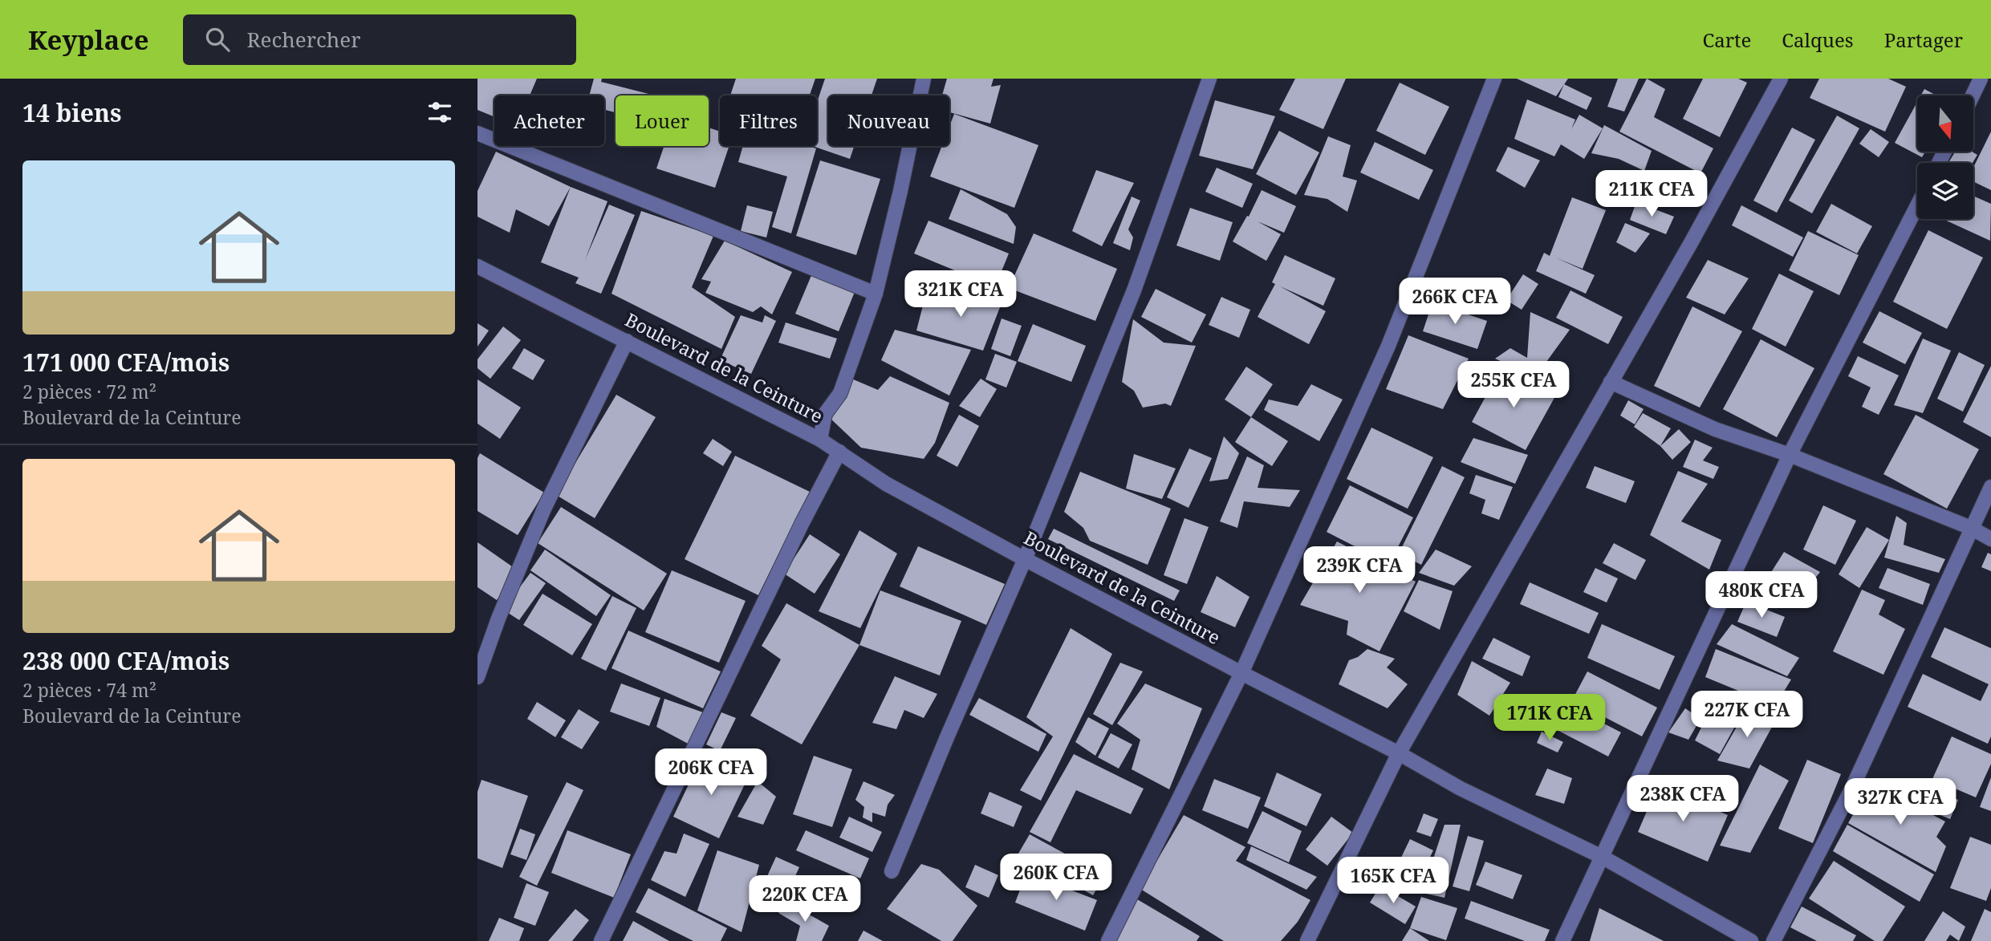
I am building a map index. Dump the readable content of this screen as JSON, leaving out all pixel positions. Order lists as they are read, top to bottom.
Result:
{
  "streets": {
    "street": ["Boulevard de la Ceinture"]
  },
  "north": "bottom",
  "page": {
    "header": "Keyplace",
    "search": "Rechercher",
    "nav": ["Carte", "Calques", "Partager"],
    "heading": "14 biens",
    "chip": [
      "Acheter",
      "Louer",
      "Filtres",
      "Nouveau"
    ],
    "list": [
      {
        "name": "171 000 CFA/mois",
        "note": "2 pièces · 72 m² · Boulevard de la Ceinture"
      },
      {
        "name": "238 000 CFA/mois",
        "note": "2 pièces · 74 m² · Boulevard de la Ceinture"
      }
    ],
    "price": [
      "211K CFA",
      "321K CFA",
      "266K CFA",
      "255K CFA",
      "239K CFA",
      "480K CFA",
      "227K CFA",
      "171K CFA",
      "206K CFA",
      "238K CFA",
      "327K CFA",
      "260K CFA",
      "165K CFA",
      "220K CFA"
    ]
  }
}
